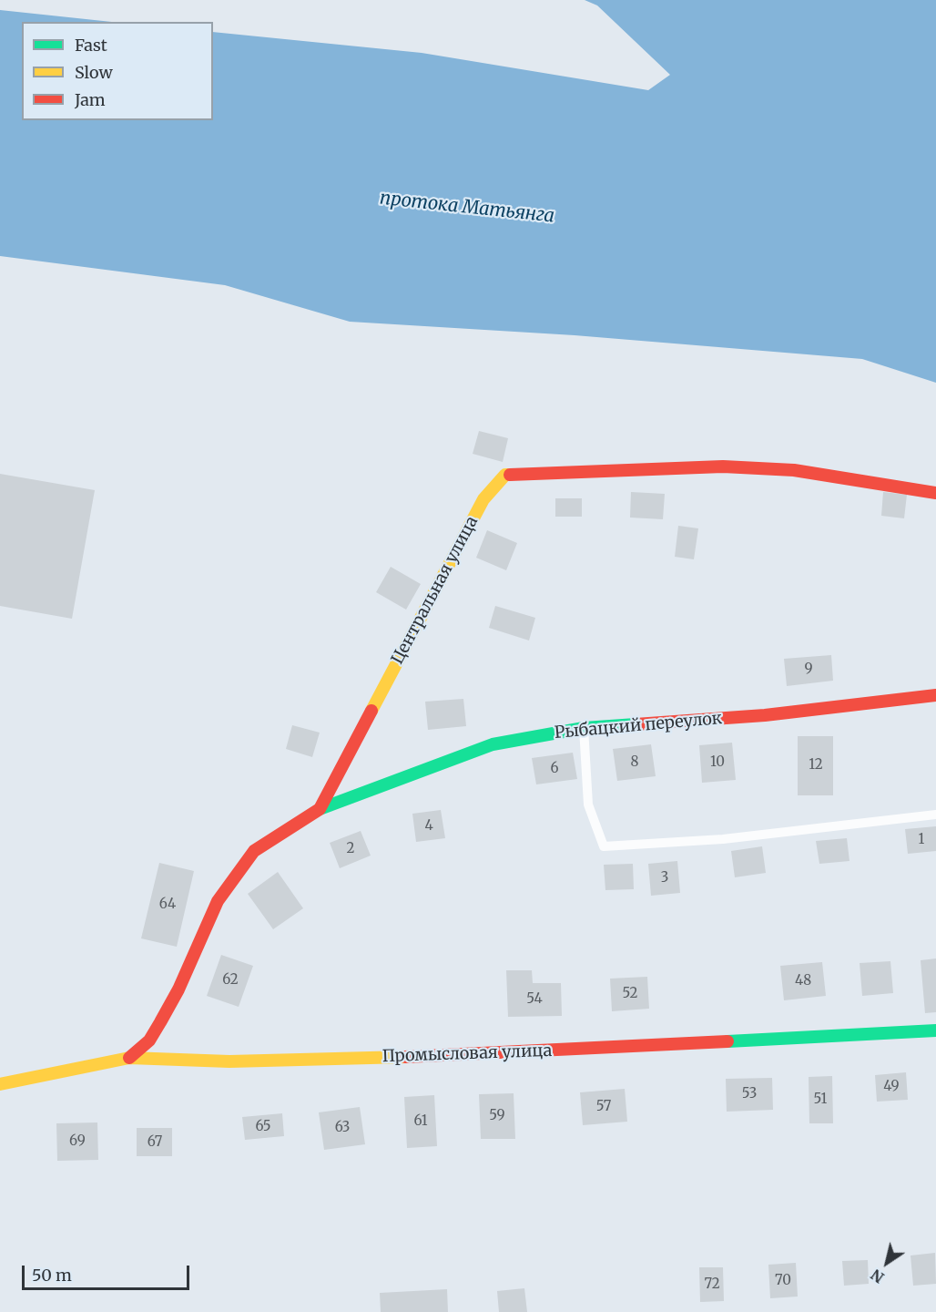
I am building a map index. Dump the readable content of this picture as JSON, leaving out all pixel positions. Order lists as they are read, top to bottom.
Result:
{
  "streets": {
    "street": ["Центральная улица", "Рыбацкий переулок", "Промысловая улица"]
  },
  "crossings": [
    ["Центральная улица", "Рыбацкий переулок"],
    ["Центральная улица", "Промысловая улица"]
  ],
  "water": ["протока Матьянга"],
  "house_numbers": [
    "9",
    "8",
    "10",
    "12",
    "6",
    "4",
    "1",
    "2",
    "3",
    "64",
    "62",
    "48",
    "52",
    "54",
    "49",
    "53",
    "51",
    "57",
    "59",
    "61",
    "65",
    "63",
    "69",
    "67",
    "70",
    "72"
  ],
  "legend": ["Fast", "Slow", "Jam"],
  "scale_bar": "50 m",
  "north": "bottom left"
}
